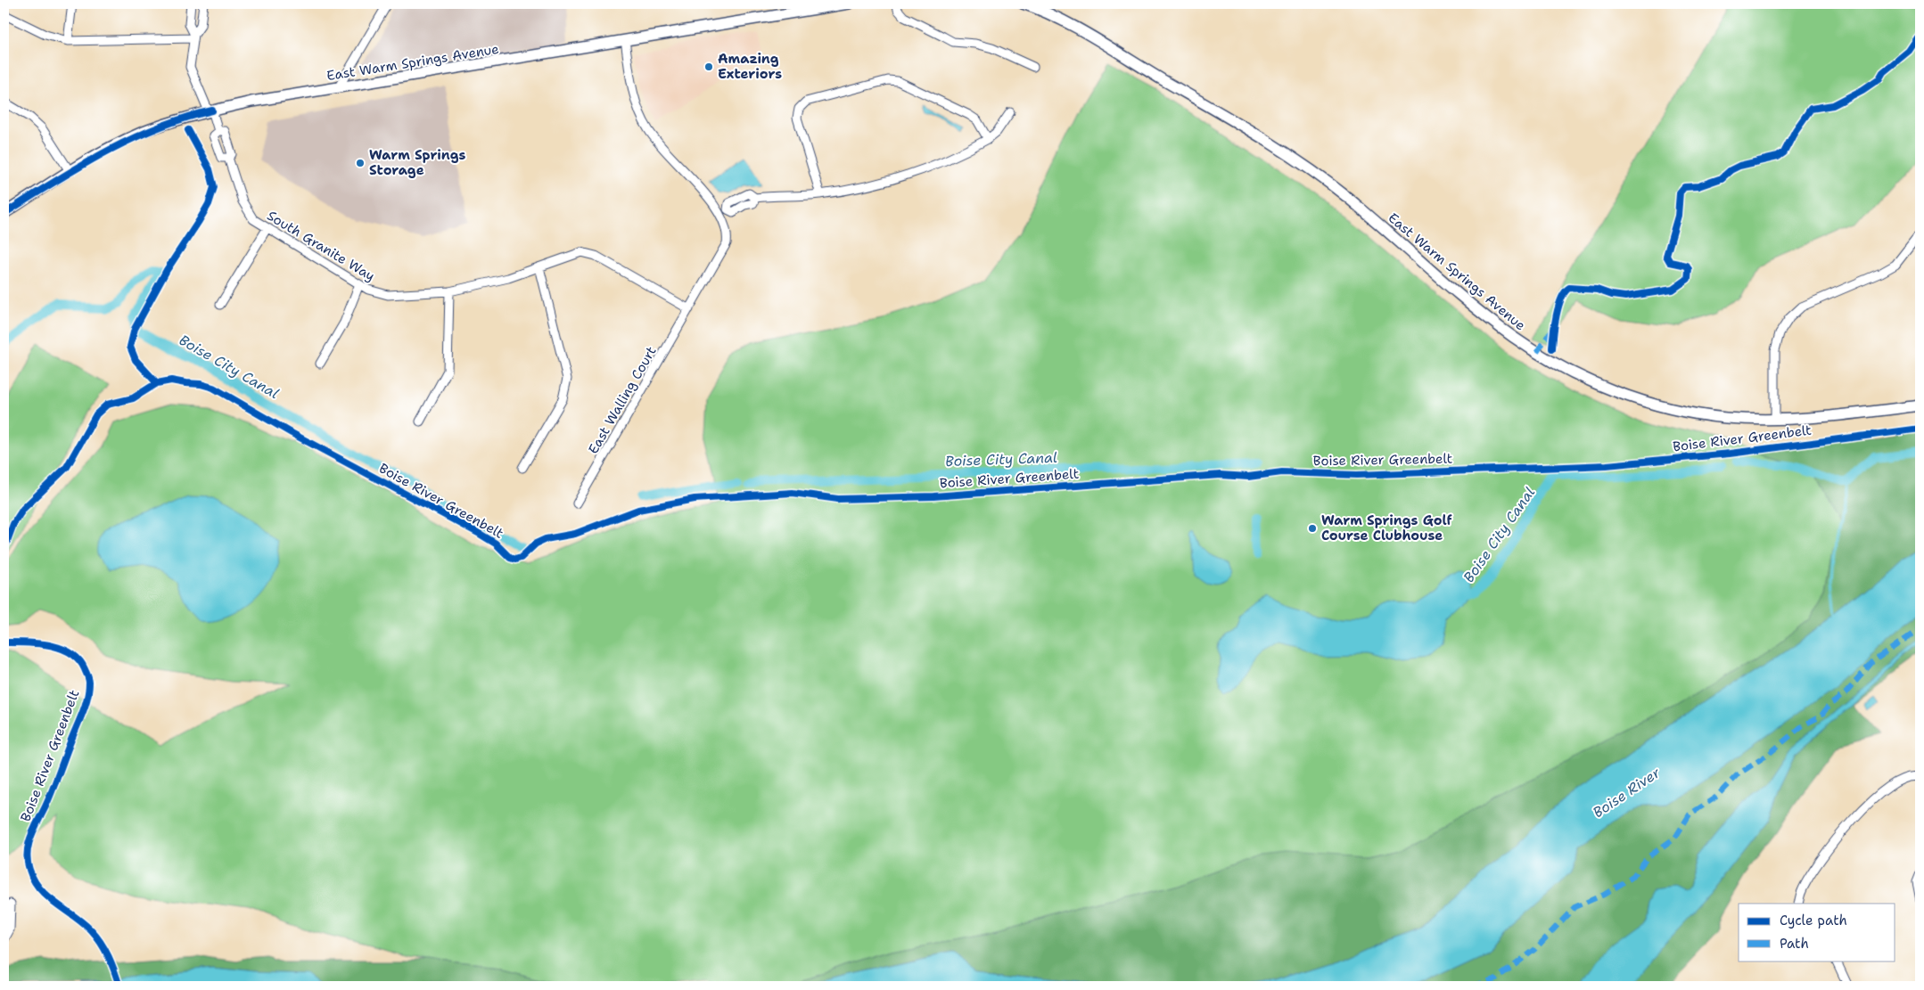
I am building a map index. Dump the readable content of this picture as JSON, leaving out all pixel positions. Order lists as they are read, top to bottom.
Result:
{
  "streets": {
    "street": ["East Warm Springs Avenue", "South Granite Way", "East Walling Court"],
    "cycle path": ["Boise River Greenbelt"]
  },
  "crossings": [
    ["East Warm Springs Avenue", "South Granite Way"],
    ["South Granite Way", "East Walling Court"]
  ],
  "water": ["Boise City Canal", "Boise River"],
  "places": ["Amazing Exteriors", "Warm Springs Storage", "Warm Springs Golf Course Clubhouse"],
  "legend": ["Cycle path", "Path"]
}
